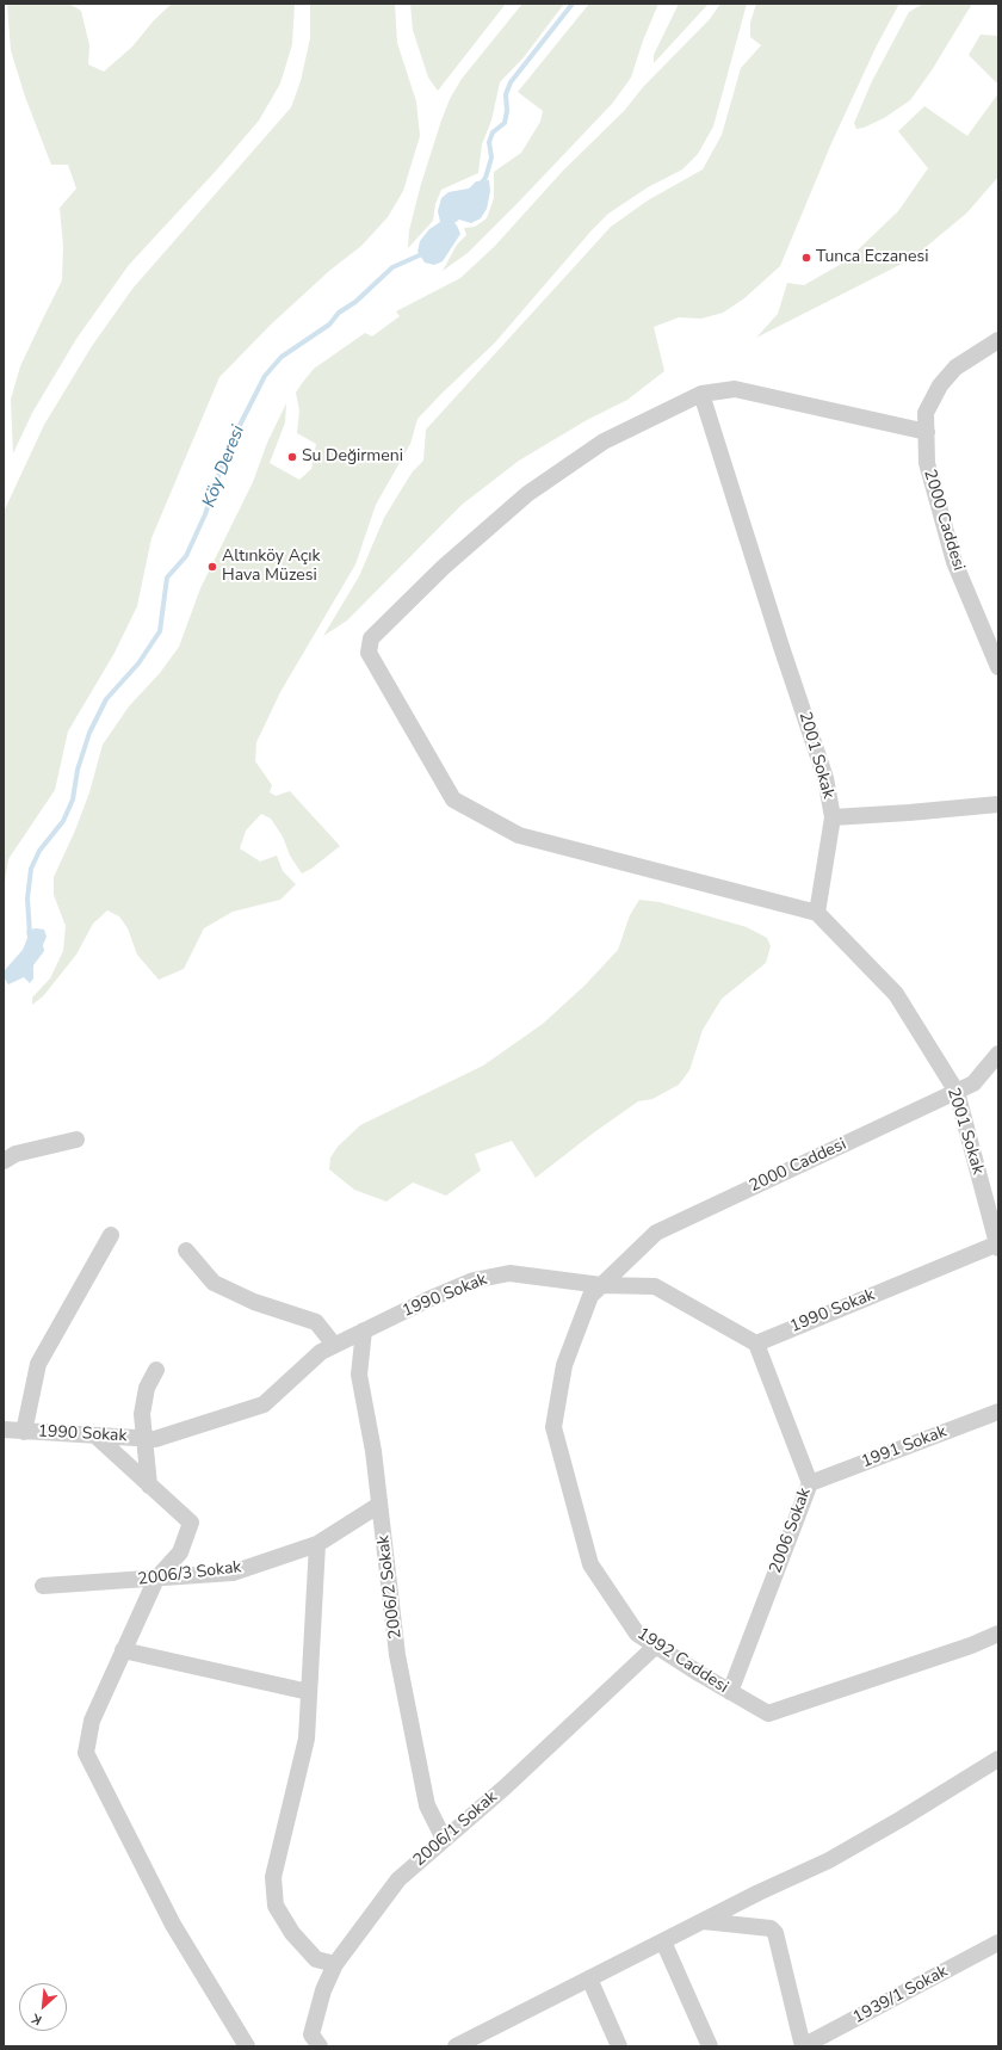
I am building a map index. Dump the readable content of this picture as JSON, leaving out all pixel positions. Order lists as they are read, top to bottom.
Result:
{
  "streets": {
    "street": [
      "2000 Caddesi",
      "2001 Sokak",
      "1990 Sokak",
      "1991 Sokak",
      "2006 Sokak",
      "2006/3 Sokak",
      "2006/2 Sokak",
      "1992 Caddesi",
      "2006/1 Sokak",
      "1939/1 Sokak"
    ]
  },
  "crossings": [
    ["2000 Caddesi", "2001 Sokak"],
    ["2000 Caddesi", "1990 Sokak"],
    ["2000 Caddesi", "1992 Caddesi"],
    ["2001 Sokak", "1990 Sokak"],
    ["1990 Sokak", "2006 Sokak"],
    ["1990 Sokak", "2006/2 Sokak"],
    ["1990 Sokak", "1992 Caddesi"],
    ["1991 Sokak", "2006 Sokak"],
    ["2006 Sokak", "1992 Caddesi"],
    ["2006/3 Sokak", "2006/2 Sokak"],
    ["2006/2 Sokak", "2006/1 Sokak"],
    ["1992 Caddesi", "2006/1 Sokak"]
  ],
  "water": ["Köy Deresi"],
  "places": ["Tunca Eczanesi", "Su Değirmeni", "Altınköy Açık Hava Müzesi"],
  "north": "bottom left"
}
